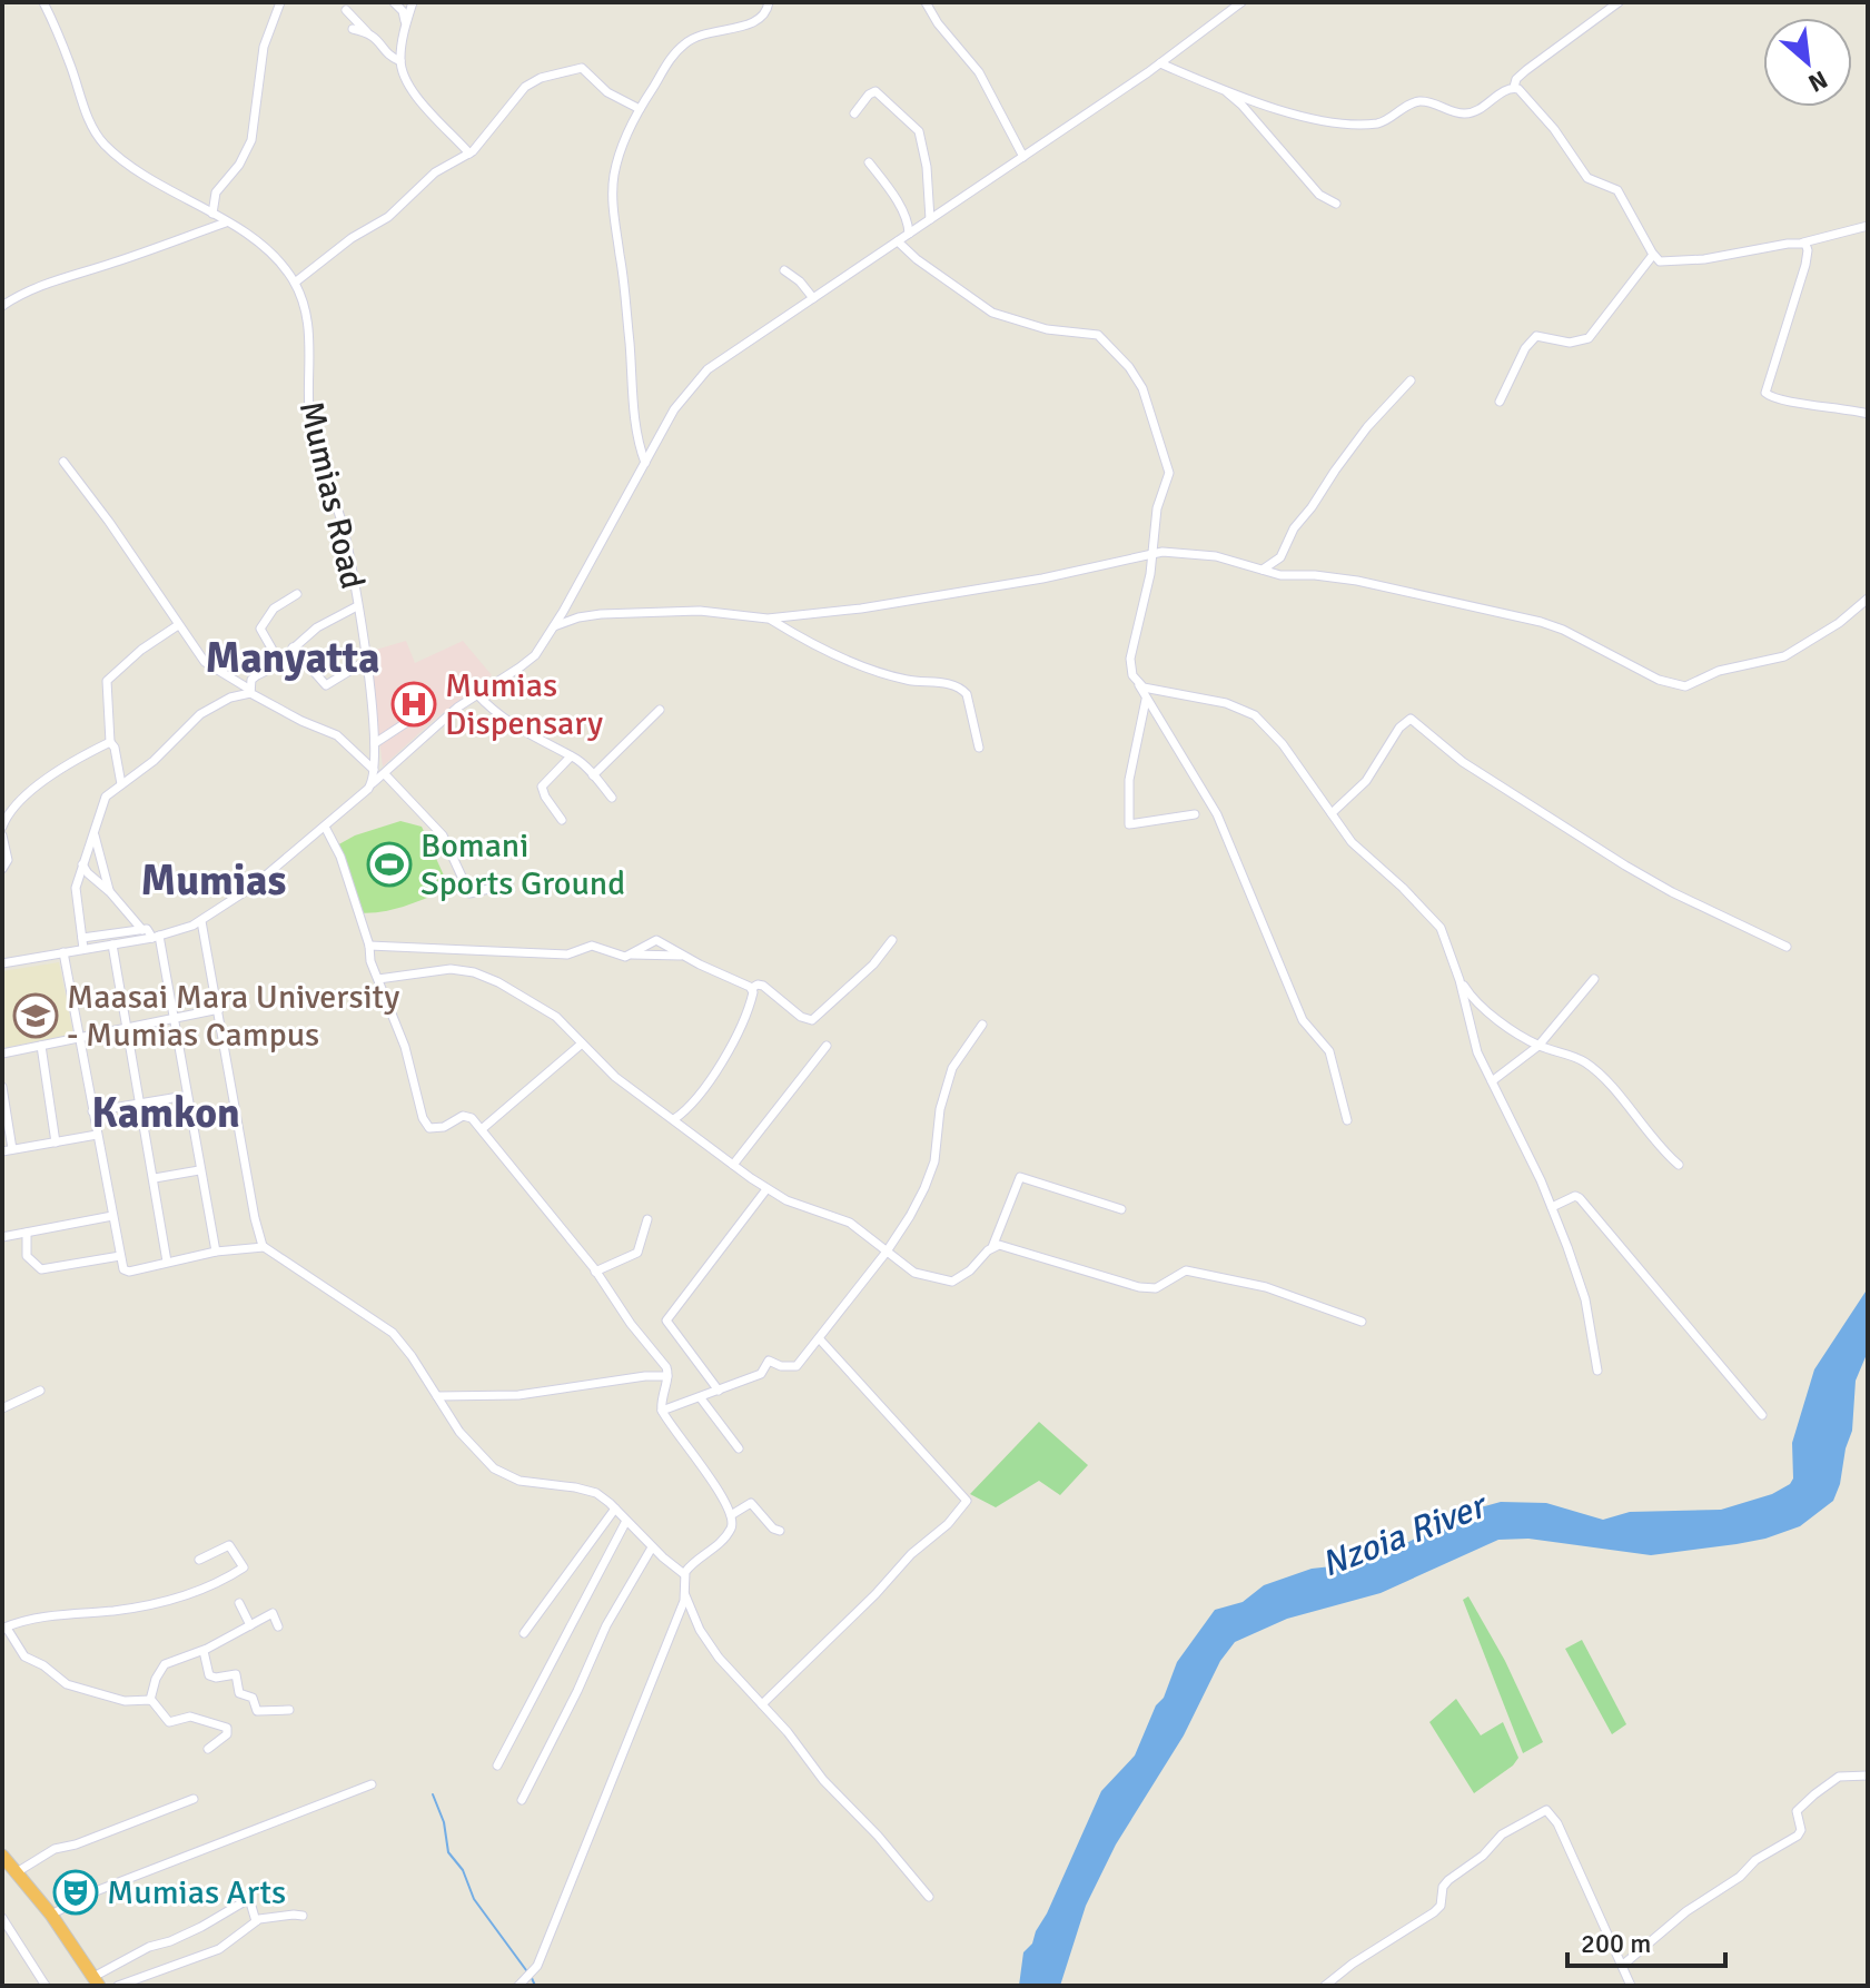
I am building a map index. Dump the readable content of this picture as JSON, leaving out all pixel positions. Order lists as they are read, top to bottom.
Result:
{
  "streets": {
    "street": ["Mumias Road"]
  },
  "districts": ["Manyatta", "Mumias", "Kamkon"],
  "water": ["Nzoia River"],
  "places": {
    "hospital": ["Mumias Dispensary"],
    "sports": ["Bomani Sports Ground"],
    "school or university": ["Maasai Mara University - Mumias Campus"],
    "theatre": ["Mumias Arts"]
  },
  "scale_bar": "200 m",
  "north": "bottom right"
}
